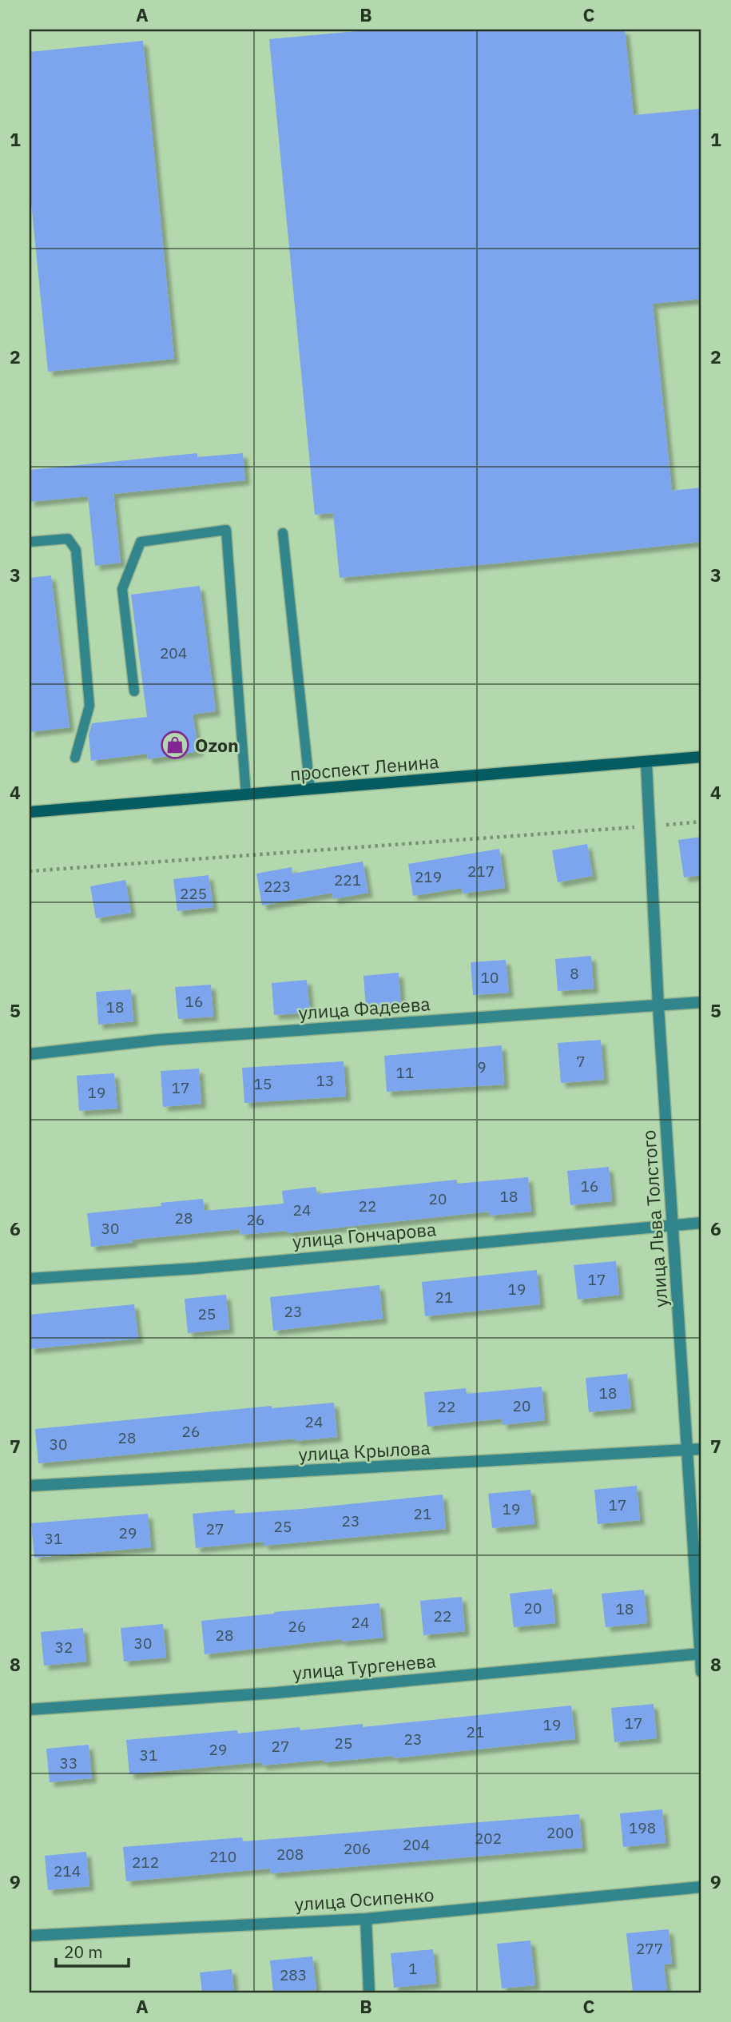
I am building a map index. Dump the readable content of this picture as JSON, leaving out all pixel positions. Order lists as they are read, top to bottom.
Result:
{
  "streets": {
    "street": [
      "проспект Ленина",
      "улица Фадеева",
      "улица Льва Толстого",
      "улица Гончарова",
      "улица Крылова",
      "улица Тургенева",
      "улица Осипенко"
    ]
  },
  "crossings": [
    ["проспект Ленина", "улица Льва Толстого"],
    ["улица Фадеева", "улица Льва Толстого"],
    ["улица Льва Толстого", "улица Гончарова"],
    ["улица Льва Толстого", "улица Крылова"],
    ["улица Льва Толстого", "улица Тургенева"]
  ],
  "places": {
    "shop": ["Ozon"]
  },
  "house_numbers": [
    "204",
    "217",
    "219",
    "221",
    "223",
    "225",
    "8",
    "10",
    "16",
    "18",
    "7",
    "9",
    "11",
    "13",
    "15",
    "17",
    "19",
    "16",
    "18",
    "20",
    "22",
    "24",
    "28",
    "26",
    "30",
    "17",
    "19",
    "21",
    "23",
    "25",
    "18",
    "20",
    "22",
    "24",
    "26",
    "28",
    "30",
    "17",
    "19",
    "21",
    "23",
    "25",
    "27",
    "29",
    "31",
    "20",
    "18",
    "22",
    "24",
    "26",
    "28",
    "30",
    "32",
    "17",
    "19",
    "21",
    "23",
    "25",
    "27",
    "29",
    "31",
    "33",
    "198",
    "200",
    "202",
    "204",
    "206",
    "208",
    "210",
    "212",
    "214",
    "277",
    "1",
    "283"
  ],
  "scale_bar": "20 m",
  "grid": {
    "columns": ["A", "B", "C"],
    "rows": [
      "1",
      "2",
      "3",
      "4",
      "5",
      "6",
      "7",
      "8",
      "9"
    ]
  }
}
